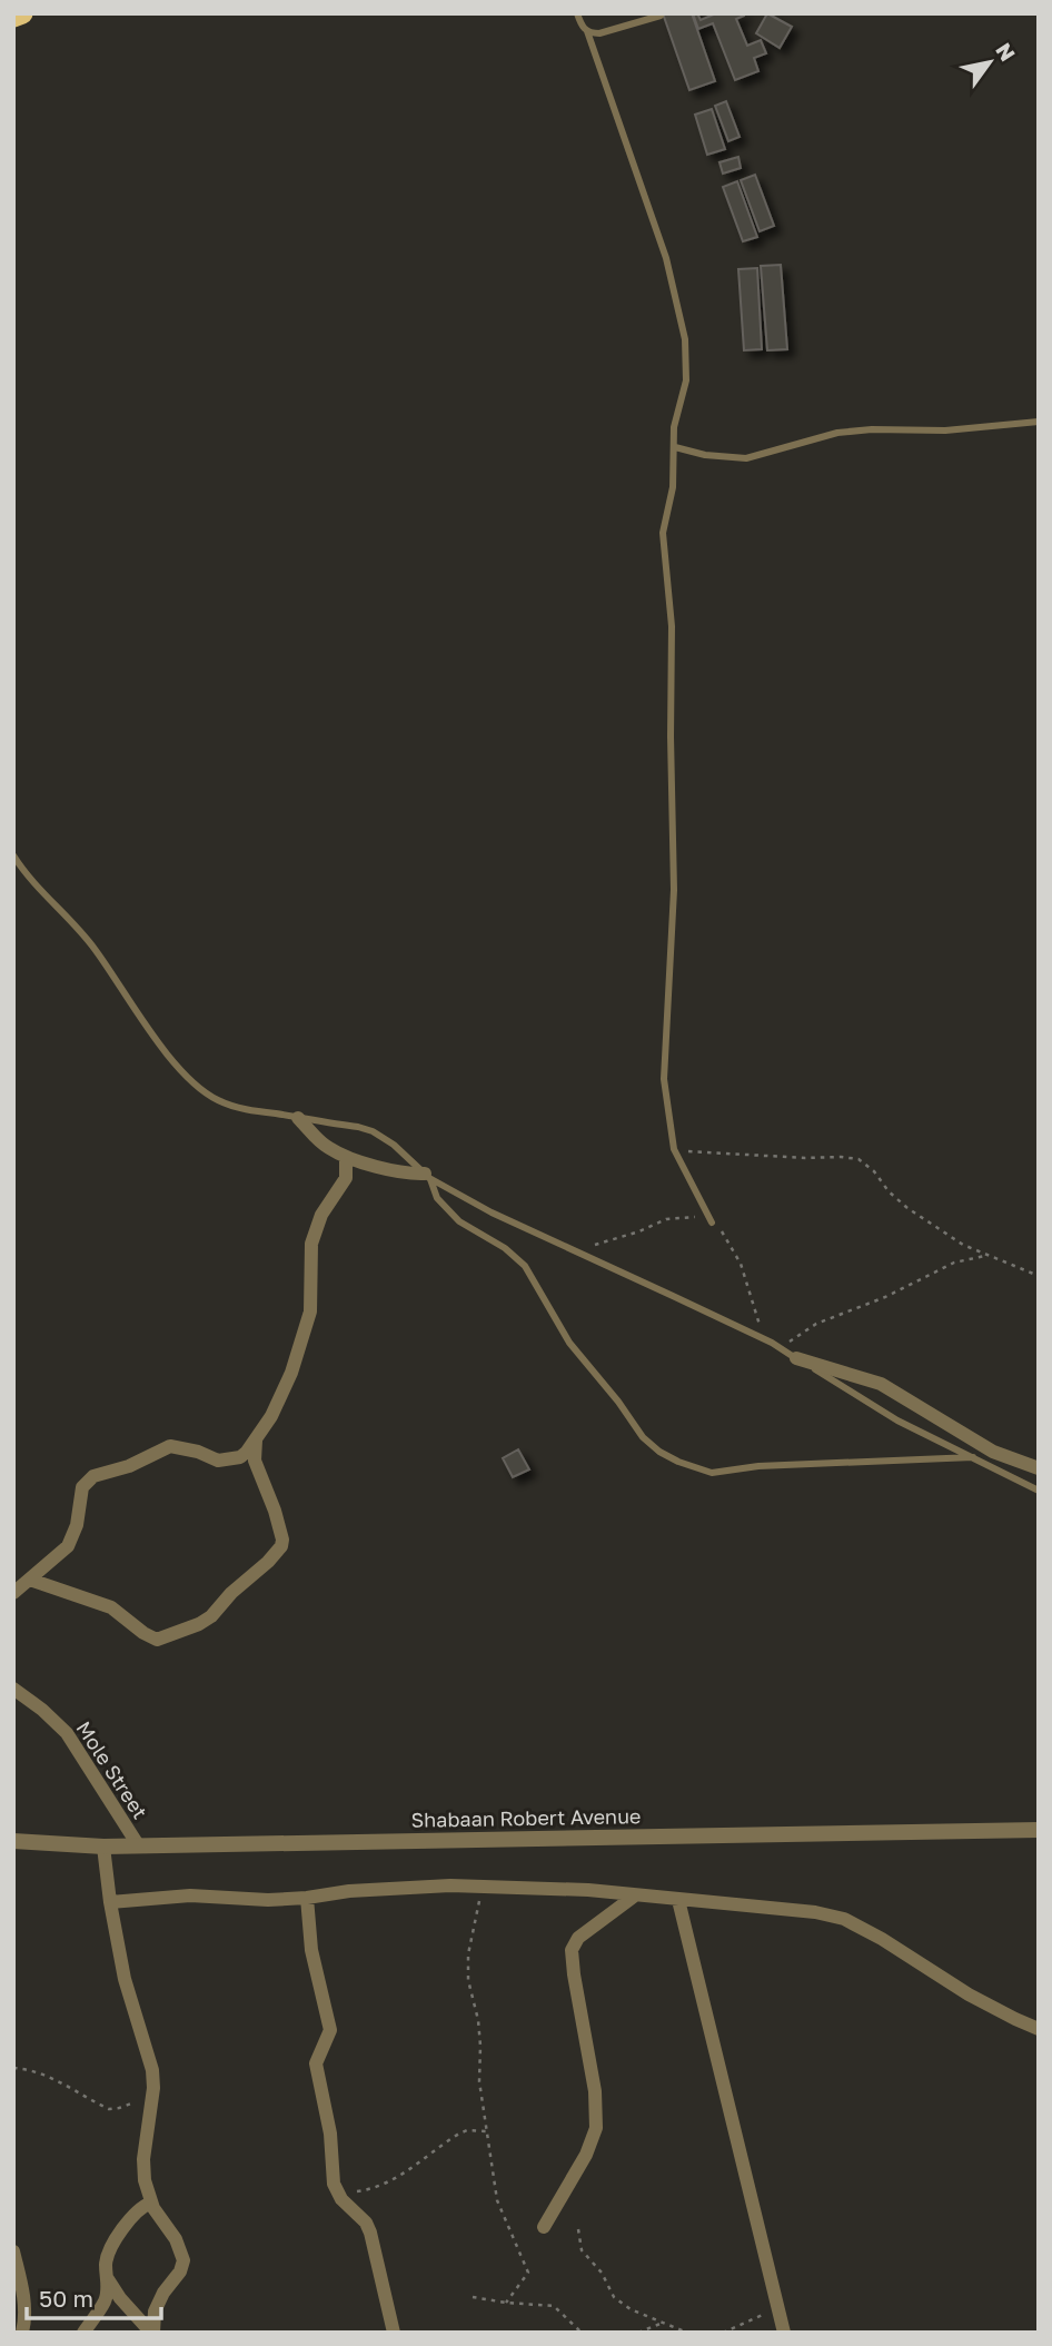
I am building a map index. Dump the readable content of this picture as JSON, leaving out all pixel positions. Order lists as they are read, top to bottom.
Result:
{
  "streets": {
    "street": ["Mole Street", "Shabaan Robert Avenue"]
  },
  "crossings": [
    ["Mole Street", "Shabaan Robert Avenue"]
  ],
  "scale_bar": "50 m",
  "north": "top right"
}
